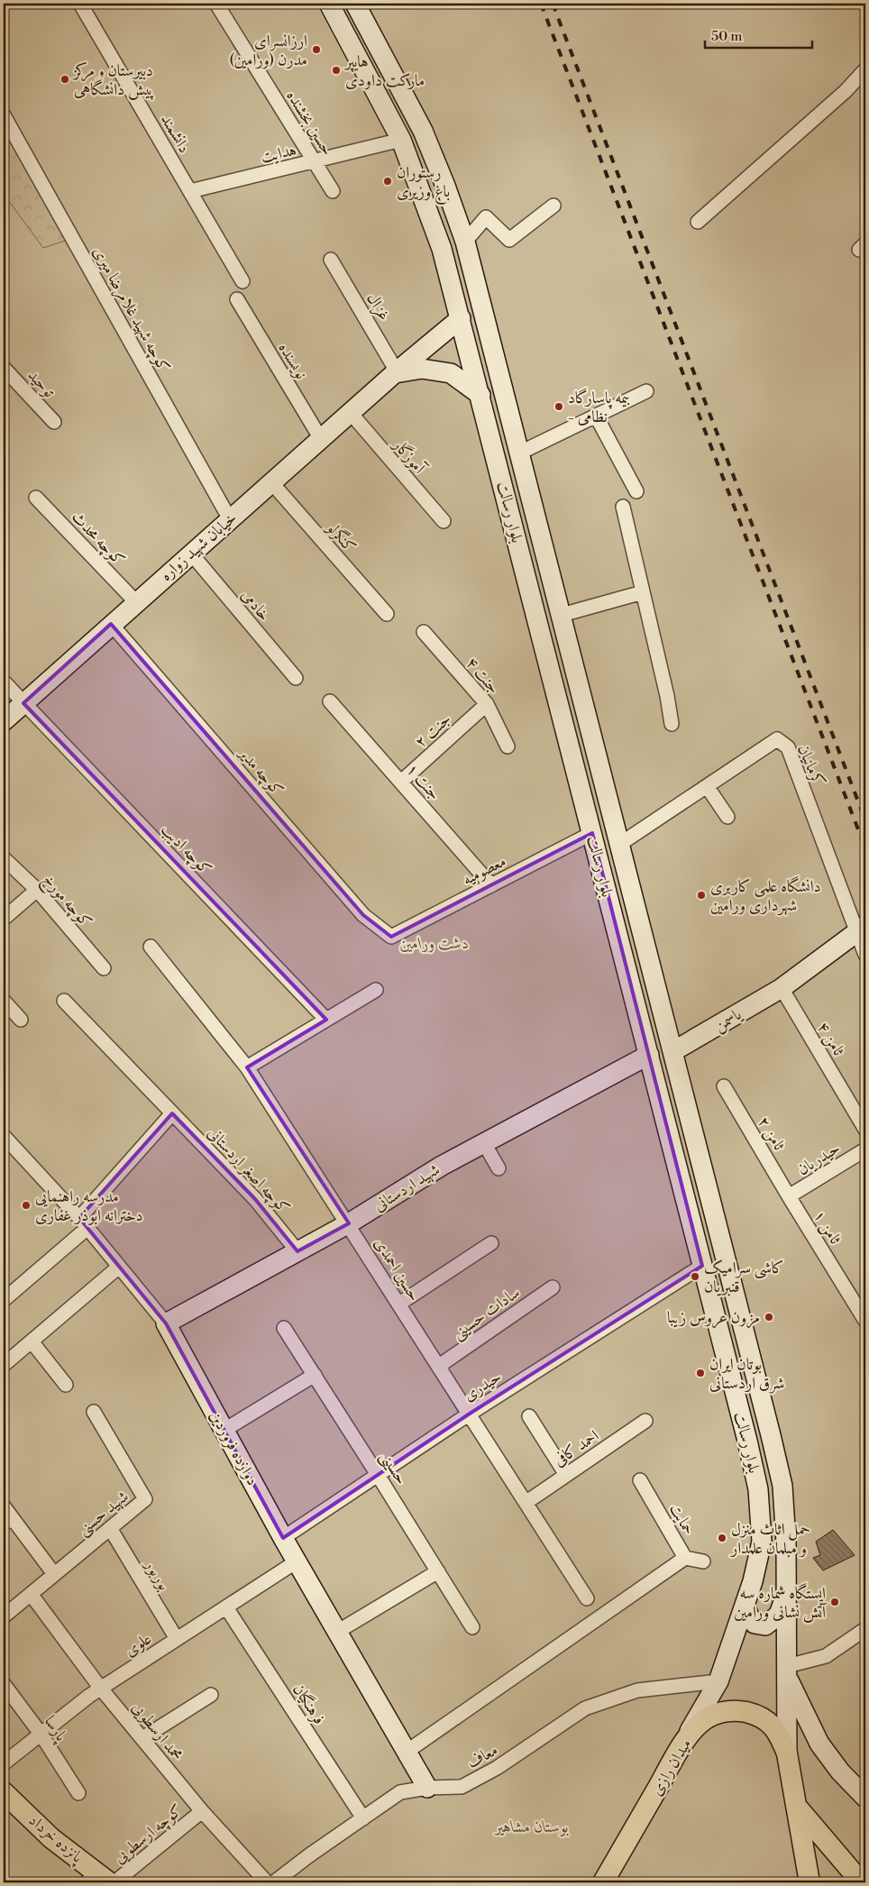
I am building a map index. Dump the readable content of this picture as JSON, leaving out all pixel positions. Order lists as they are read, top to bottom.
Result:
{
  "streets": {
    "main road": [
      "بلوار رسالت",
      "خیابان شهید زواره",
      "یاسمن",
      "شهید اردستانی",
      "دوازده فروردین",
      "میدان رازی",
      "پانزده خرداد"
    ],
    "street": [
      "حسین بخشنده",
      "دانشمند",
      "هدایت",
      "غزال",
      "کوچه شهید غلامرضا میری",
      "نویسنده",
      "توحید",
      "آموزگار",
      "کنگرلو",
      "کوچه محدث",
      "خادمی",
      "جنت ۴",
      "جنت ۲",
      "کرمانیان",
      "کوچه مدیر",
      "جنت ۱",
      "کوچه ادیب",
      "معصومیه",
      "کوچه مورخ",
      "ثامن ۴",
      "ثامن ۲",
      "حیدریان",
      "کوچه اصغر اردستانی",
      "ثامن ۱",
      "حسین احمدی",
      "سادات حسینی",
      "حیدری",
      "احمد کافی",
      "حسینی",
      "شهید حسنی",
      "حمایت",
      "بوربور",
      "علوی",
      "فرهنگیان",
      "پارسا",
      "محمد ارسطویی",
      "معاف",
      "کوچه ارسطویی"
    ]
  },
  "crossings": [
    ["حسین بخشنده", "هدایت"],
    ["دانشمند", "هدایت"],
    ["هدایت", "بلوار رسالت"],
    ["غزال", "خیابان شهید زواره"],
    ["کوچه شهید غلامرضا میری", "خیابان شهید زواره"],
    ["نویسنده", "خیابان شهید زواره"],
    ["آموزگار", "خیابان شهید زواره"],
    ["بلوار رسالت", "خیابان شهید زواره"],
    ["بلوار رسالت", "کرمانیان"],
    ["بلوار رسالت", "معصومیه"],
    ["بلوار رسالت", "یاسمن"],
    ["بلوار رسالت", "شهید اردستانی"],
    ["بلوار رسالت", "حیدری"],
    ["بلوار رسالت", "معاف"],
    ["بلوار رسالت", "میدان رازی"],
    ["کنگرلو", "خیابان شهید زواره"],
    ["کوچه محدث", "خیابان شهید زواره"],
    ["خیابان شهید زواره", "خادمی"],
    ["خیابان شهید زواره", "کوچه مدیر"],
    ["خیابان شهید زواره", "کوچه ادیب"],
    ["جنت ۴", "جنت ۲"],
    ["جنت ۲", "جنت ۱"],
    ["کرمانیان", "یاسمن"],
    ["کوچه مدیر", "معصومیه"],
    ["جنت ۱", "معصومیه"],
    ["یاسمن", "ثامن ۴"],
    ["ثامن ۲", "حیدریان"],
    ["ثامن ۲", "ثامن ۱"],
    ["حیدریان", "ثامن ۱"],
    ["کوچه اصغر اردستانی", "شهید اردستانی"],
    ["شهید اردستانی", "حسین احمدی"],
    ["شهید اردستانی", "دوازده فروردین"],
    ["حسین احمدی", "سادات حسینی"],
    ["حسین احمدی", "حیدری"],
    ["حسین احمدی", "احمد کافی"],
    ["حیدری", "دوازده فروردین"],
    ["حیدری", "حسینی"],
    ["دوازده فروردین", "علوی"],
    ["دوازده فروردین", "معاف"],
    ["شهید حسنی", "بوربور"],
    ["شهید حسنی", "محمد ارسطویی"],
    ["بوربور", "علوی"],
    ["علوی", "فرهنگیان"],
    ["علوی", "پارسا"],
    ["علوی", "محمد ارسطویی"],
    ["فرهنگیان", "معاف"],
    ["محمد ارسطویی", "کوچه ارسطویی"],
    ["کوچه ارسطویی", "پانزده خرداد"]
  ],
  "parks": ["دشت ورامین", "بوستان مشاهیر"],
  "places": [
    "ارزانسرای مدرن (ورامین)",
    "هایپر مارکت داودی",
    "دبیرستان و مرکز پیش دانشگاهی",
    "رستوران باغ وزیری",
    "بیمه پاسارگاد - نظامی",
    "دانشگاه علمی کاربری شهرداری ورامین",
    "مدرسه راهنمایی دخترانه ابوذر غفاری",
    "کاشی سرامیک قنبریان",
    "مزون عروس زیبا",
    "بوتان ایران شرق اردستانی",
    "حمل اثاث منزل و مبلمان علمدار",
    "ایستگاه شماره سه آتش نشانی ورامین"
  ],
  "scale_bar": "50 m"
}
